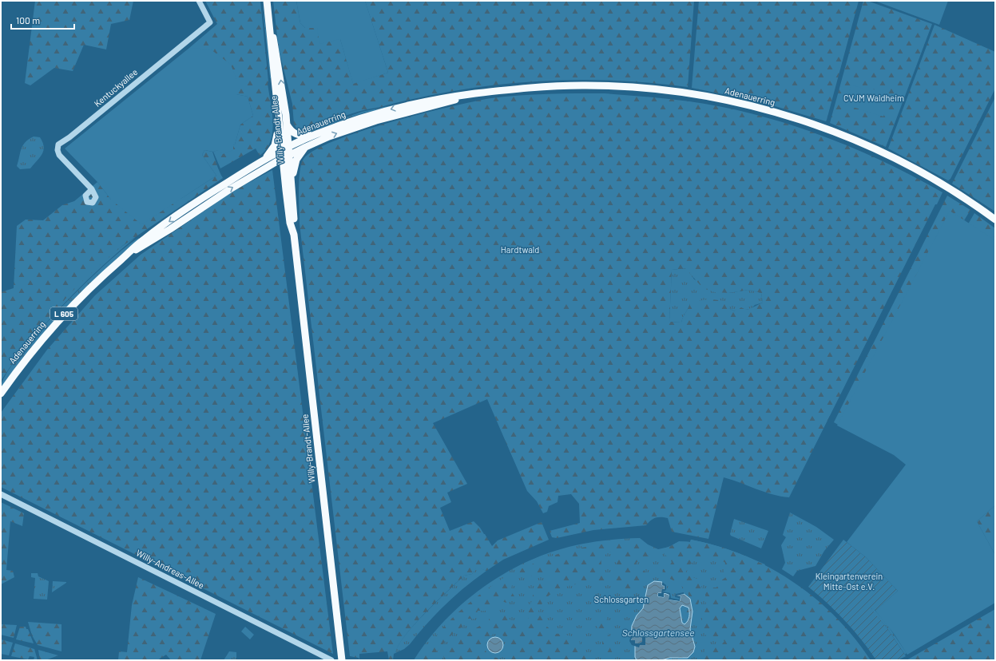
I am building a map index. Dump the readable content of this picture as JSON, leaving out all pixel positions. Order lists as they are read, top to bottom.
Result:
{
  "streets": {
    "main road": ["Adenauerring", "Willy-Brandt-Allee", "L 605"],
    "street": ["Kentuckyallee", "Willy-Andreas-Allee"]
  },
  "crossings": [
    ["Adenauerring", "Willy-Brandt-Allee"]
  ],
  "water": ["Schlossgartensee"],
  "parks": [
    "CVJM Waldheim",
    "Hardtwald",
    "Kleingartenverein Mitte-Ost e.V.",
    "Schlossgarten"
  ],
  "scale_bar": "100 m"
}
